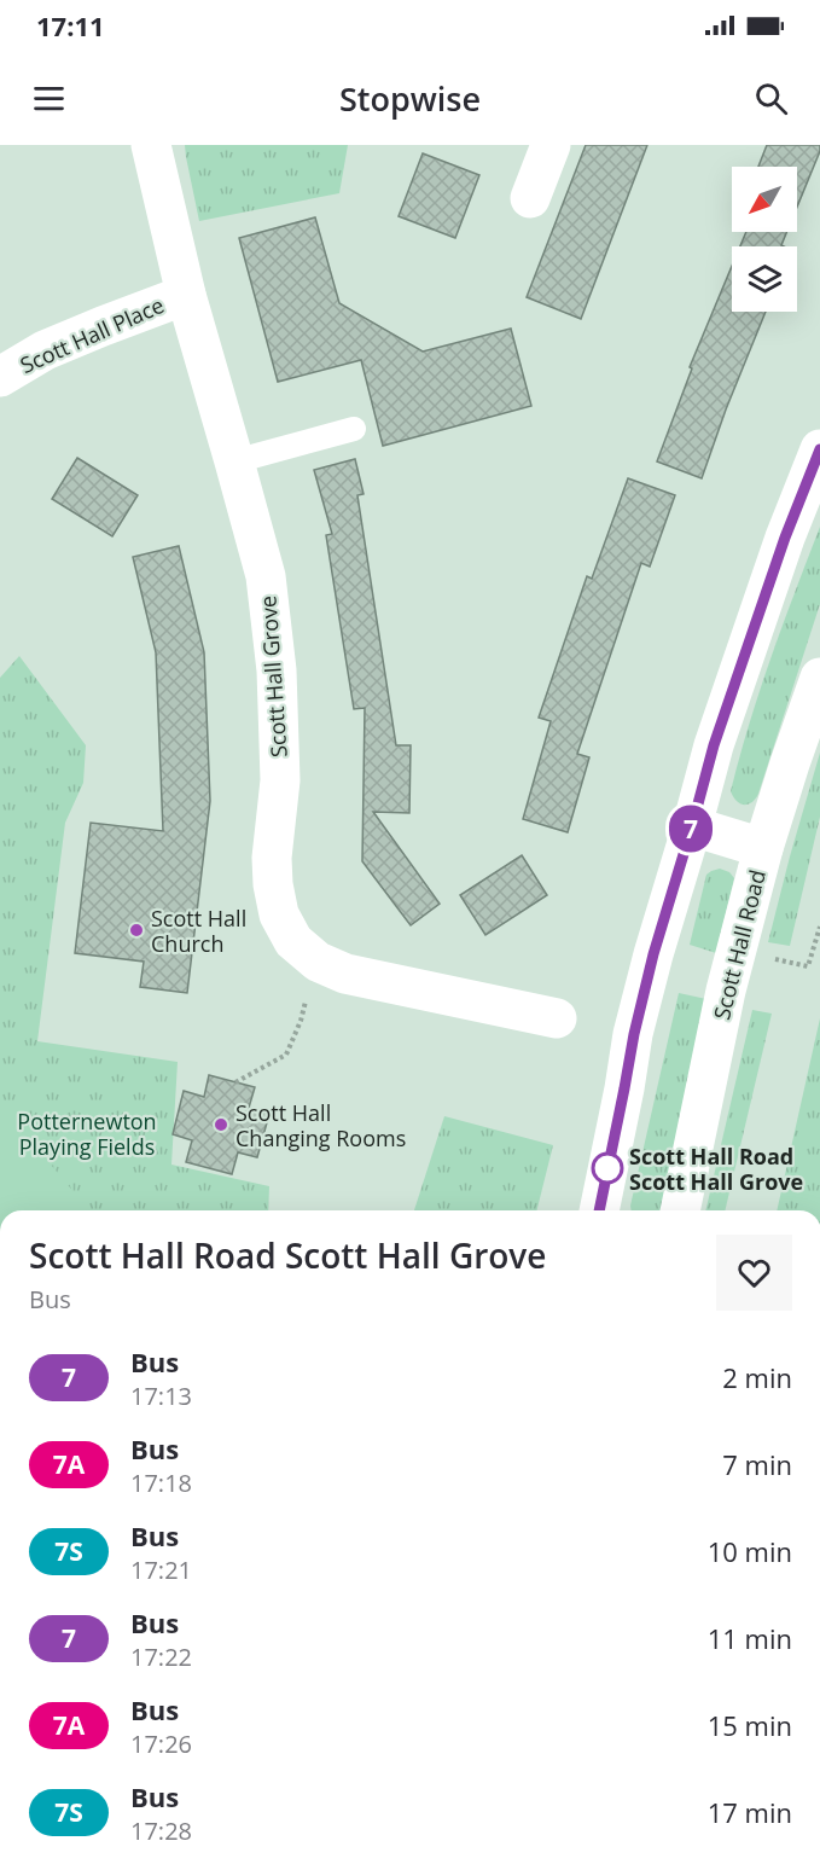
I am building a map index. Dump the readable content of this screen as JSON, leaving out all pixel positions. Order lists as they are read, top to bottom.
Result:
{
  "streets": {
    "main road": ["Scott Hall Place", "Scott Hall Grove", "Scott Hall Road"]
  },
  "crossings": [
    ["Scott Hall Place", "Scott Hall Grove"]
  ],
  "parks": ["Potternewton Playing Fields"],
  "places": ["Scott Hall Church", "Scott Hall Changing Rooms", "Scott Hall Road Scott Hall Grove"],
  "lines": ["bus line 7"],
  "north": "bottom left",
  "page": {
    "status": "17:11",
    "header": "Stopwise",
    "on_map": "7",
    "heading": ["Scott Hall Road Scott Hall Grove", "Bus"],
    "list": [
      {
        "mark": "7",
        "name": "Bus",
        "note": "17:13",
        "value": "2 min"
      },
      {
        "mark": "7A",
        "name": "Bus",
        "note": "17:18",
        "value": "7 min"
      },
      {
        "mark": "7S",
        "name": "Bus",
        "note": "17:21",
        "value": "10 min"
      },
      {
        "mark": "7",
        "name": "Bus",
        "note": "17:22",
        "value": "11 min"
      },
      {
        "mark": "7A",
        "name": "Bus",
        "note": "17:26",
        "value": "15 min"
      },
      {
        "mark": "7S",
        "name": "Bus",
        "note": "17:28",
        "value": "17 min"
      }
    ]
  }
}
